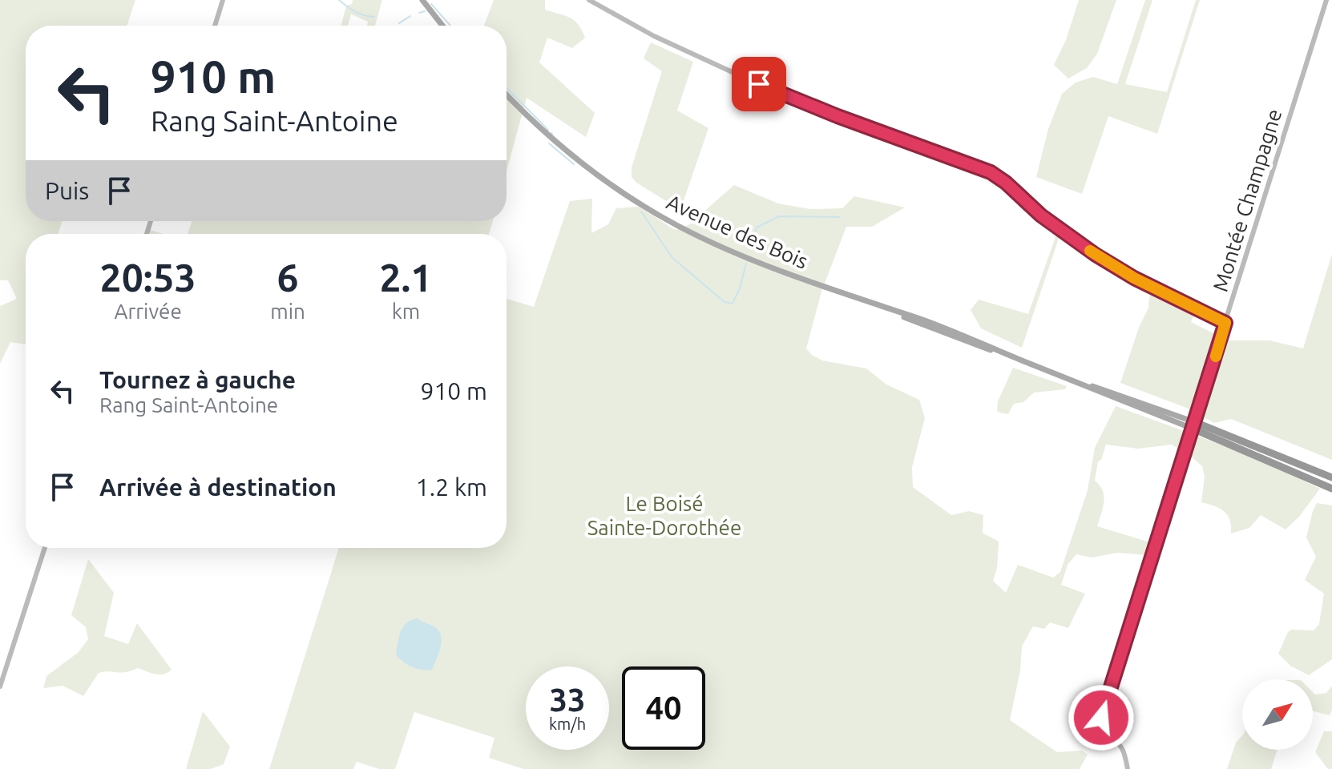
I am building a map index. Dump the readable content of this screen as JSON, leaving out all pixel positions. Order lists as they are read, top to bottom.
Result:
{
  "streets": {
    "main road": ["Avenue des Bois"],
    "street": ["Montée Champagne"]
  },
  "crossings": [
    ["Montée Champagne", "Avenue des Bois"]
  ],
  "parks": ["Le Boisé Sainte-Dorothée"],
  "north": "top right",
  "page": {
    "turn": ["910 m", "Rang Saint-Antoine"],
    "then": "Puis",
    "eta": [
      "20:53",
      "Arrivée",
      "6",
      "min",
      "2.1",
      "km"
    ],
    "list": [
      {
        "name": "Tournez à gauche",
        "note": "Rang Saint-Antoine",
        "value": "910 m"
      },
      {
        "name": "Arrivée à destination",
        "value": "1.2 km"
      }
    ],
    "speed": "33 km/h",
    "limit": "40"
  }
}
